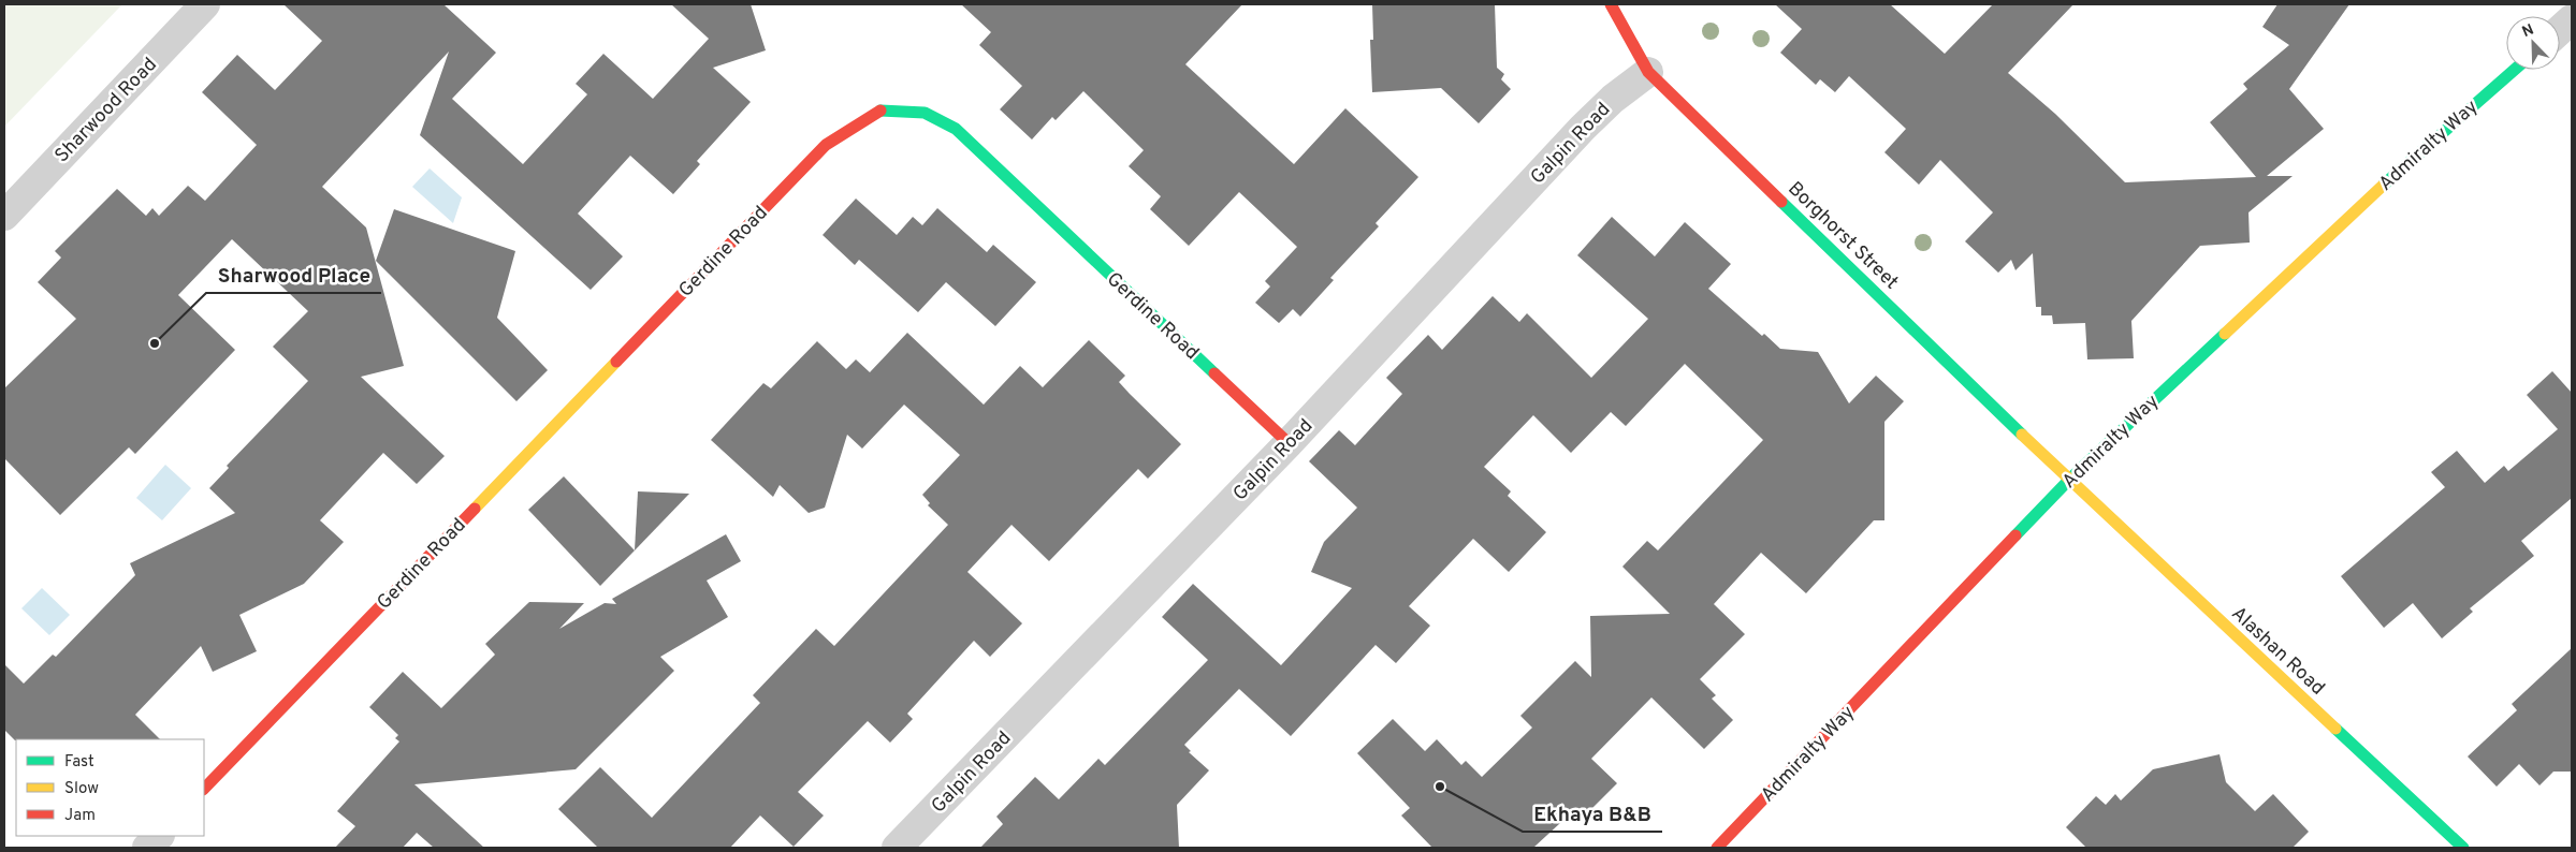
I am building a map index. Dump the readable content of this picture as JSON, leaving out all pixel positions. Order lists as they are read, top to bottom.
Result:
{
  "streets": {
    "street": [
      "Sharwood Road",
      "Galpin Road",
      "Admiralty Way",
      "Borghorst Street",
      "Gerdine Road",
      "Alashan Road"
    ]
  },
  "crossings": [
    ["Galpin Road", "Borghorst Street"],
    ["Galpin Road", "Gerdine Road"],
    ["Admiralty Way", "Borghorst Street"],
    ["Admiralty Way", "Alashan Road"],
    ["Borghorst Street", "Alashan Road"]
  ],
  "places": ["Sharwood Place", "Ekhaya B&B"],
  "legend": ["Fast", "Slow", "Jam"],
  "north": "top left"
}
